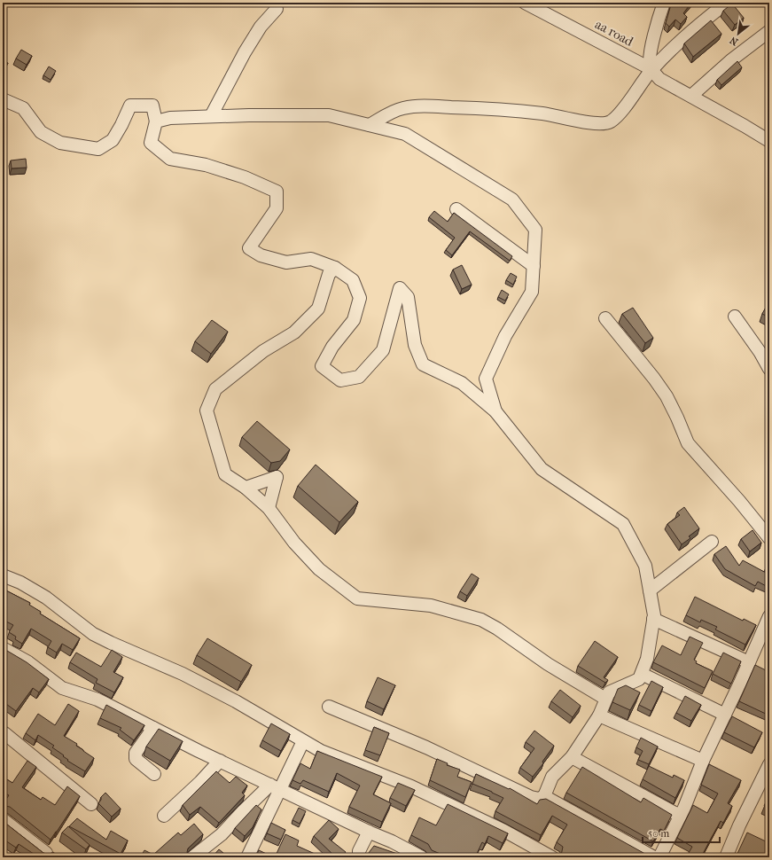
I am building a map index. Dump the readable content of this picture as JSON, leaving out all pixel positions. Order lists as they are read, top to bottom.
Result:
{
  "streets": {
    "street": ["aa road"]
  },
  "scale_bar": "50 m",
  "north": "bottom left"
}
